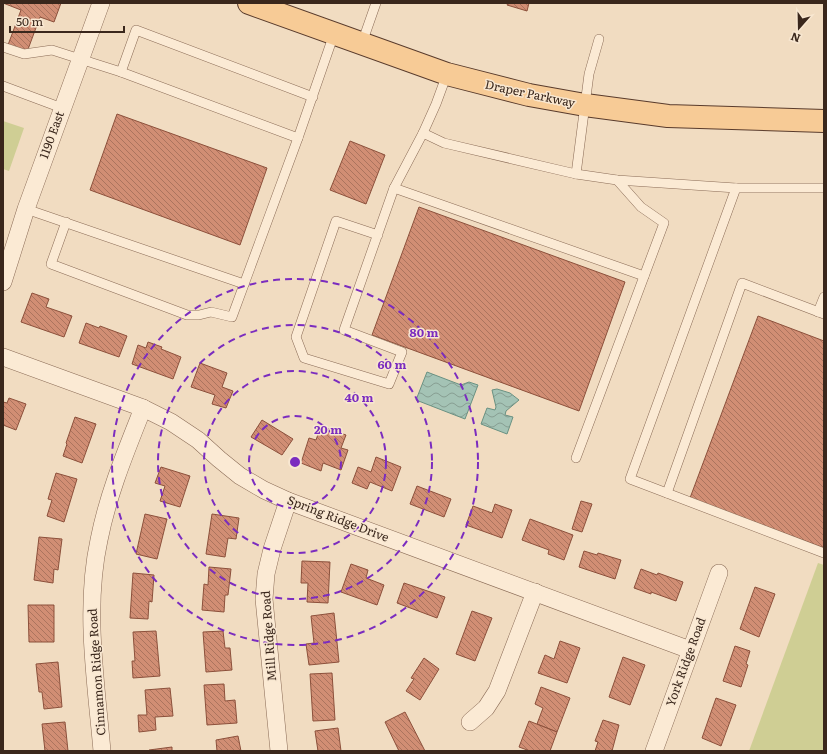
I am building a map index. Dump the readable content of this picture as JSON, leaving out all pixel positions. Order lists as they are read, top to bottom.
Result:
{
  "streets": {
    "main road": ["Draper Parkway"],
    "street": [
      "1190 East",
      "Spring Ridge Drive",
      "Mill Ridge Road",
      "York Ridge Road",
      "Cinnamon Ridge Road"
    ]
  },
  "crossings": [
    ["Spring Ridge Drive", "Mill Ridge Road"],
    ["Spring Ridge Drive", "York Ridge Road"],
    ["Spring Ridge Drive", "Cinnamon Ridge Road"]
  ],
  "scale_bar": "50 m",
  "north": "bottom",
  "rings": [
    "80 m",
    "60 m",
    "40 m",
    "20 m"
  ]
}
